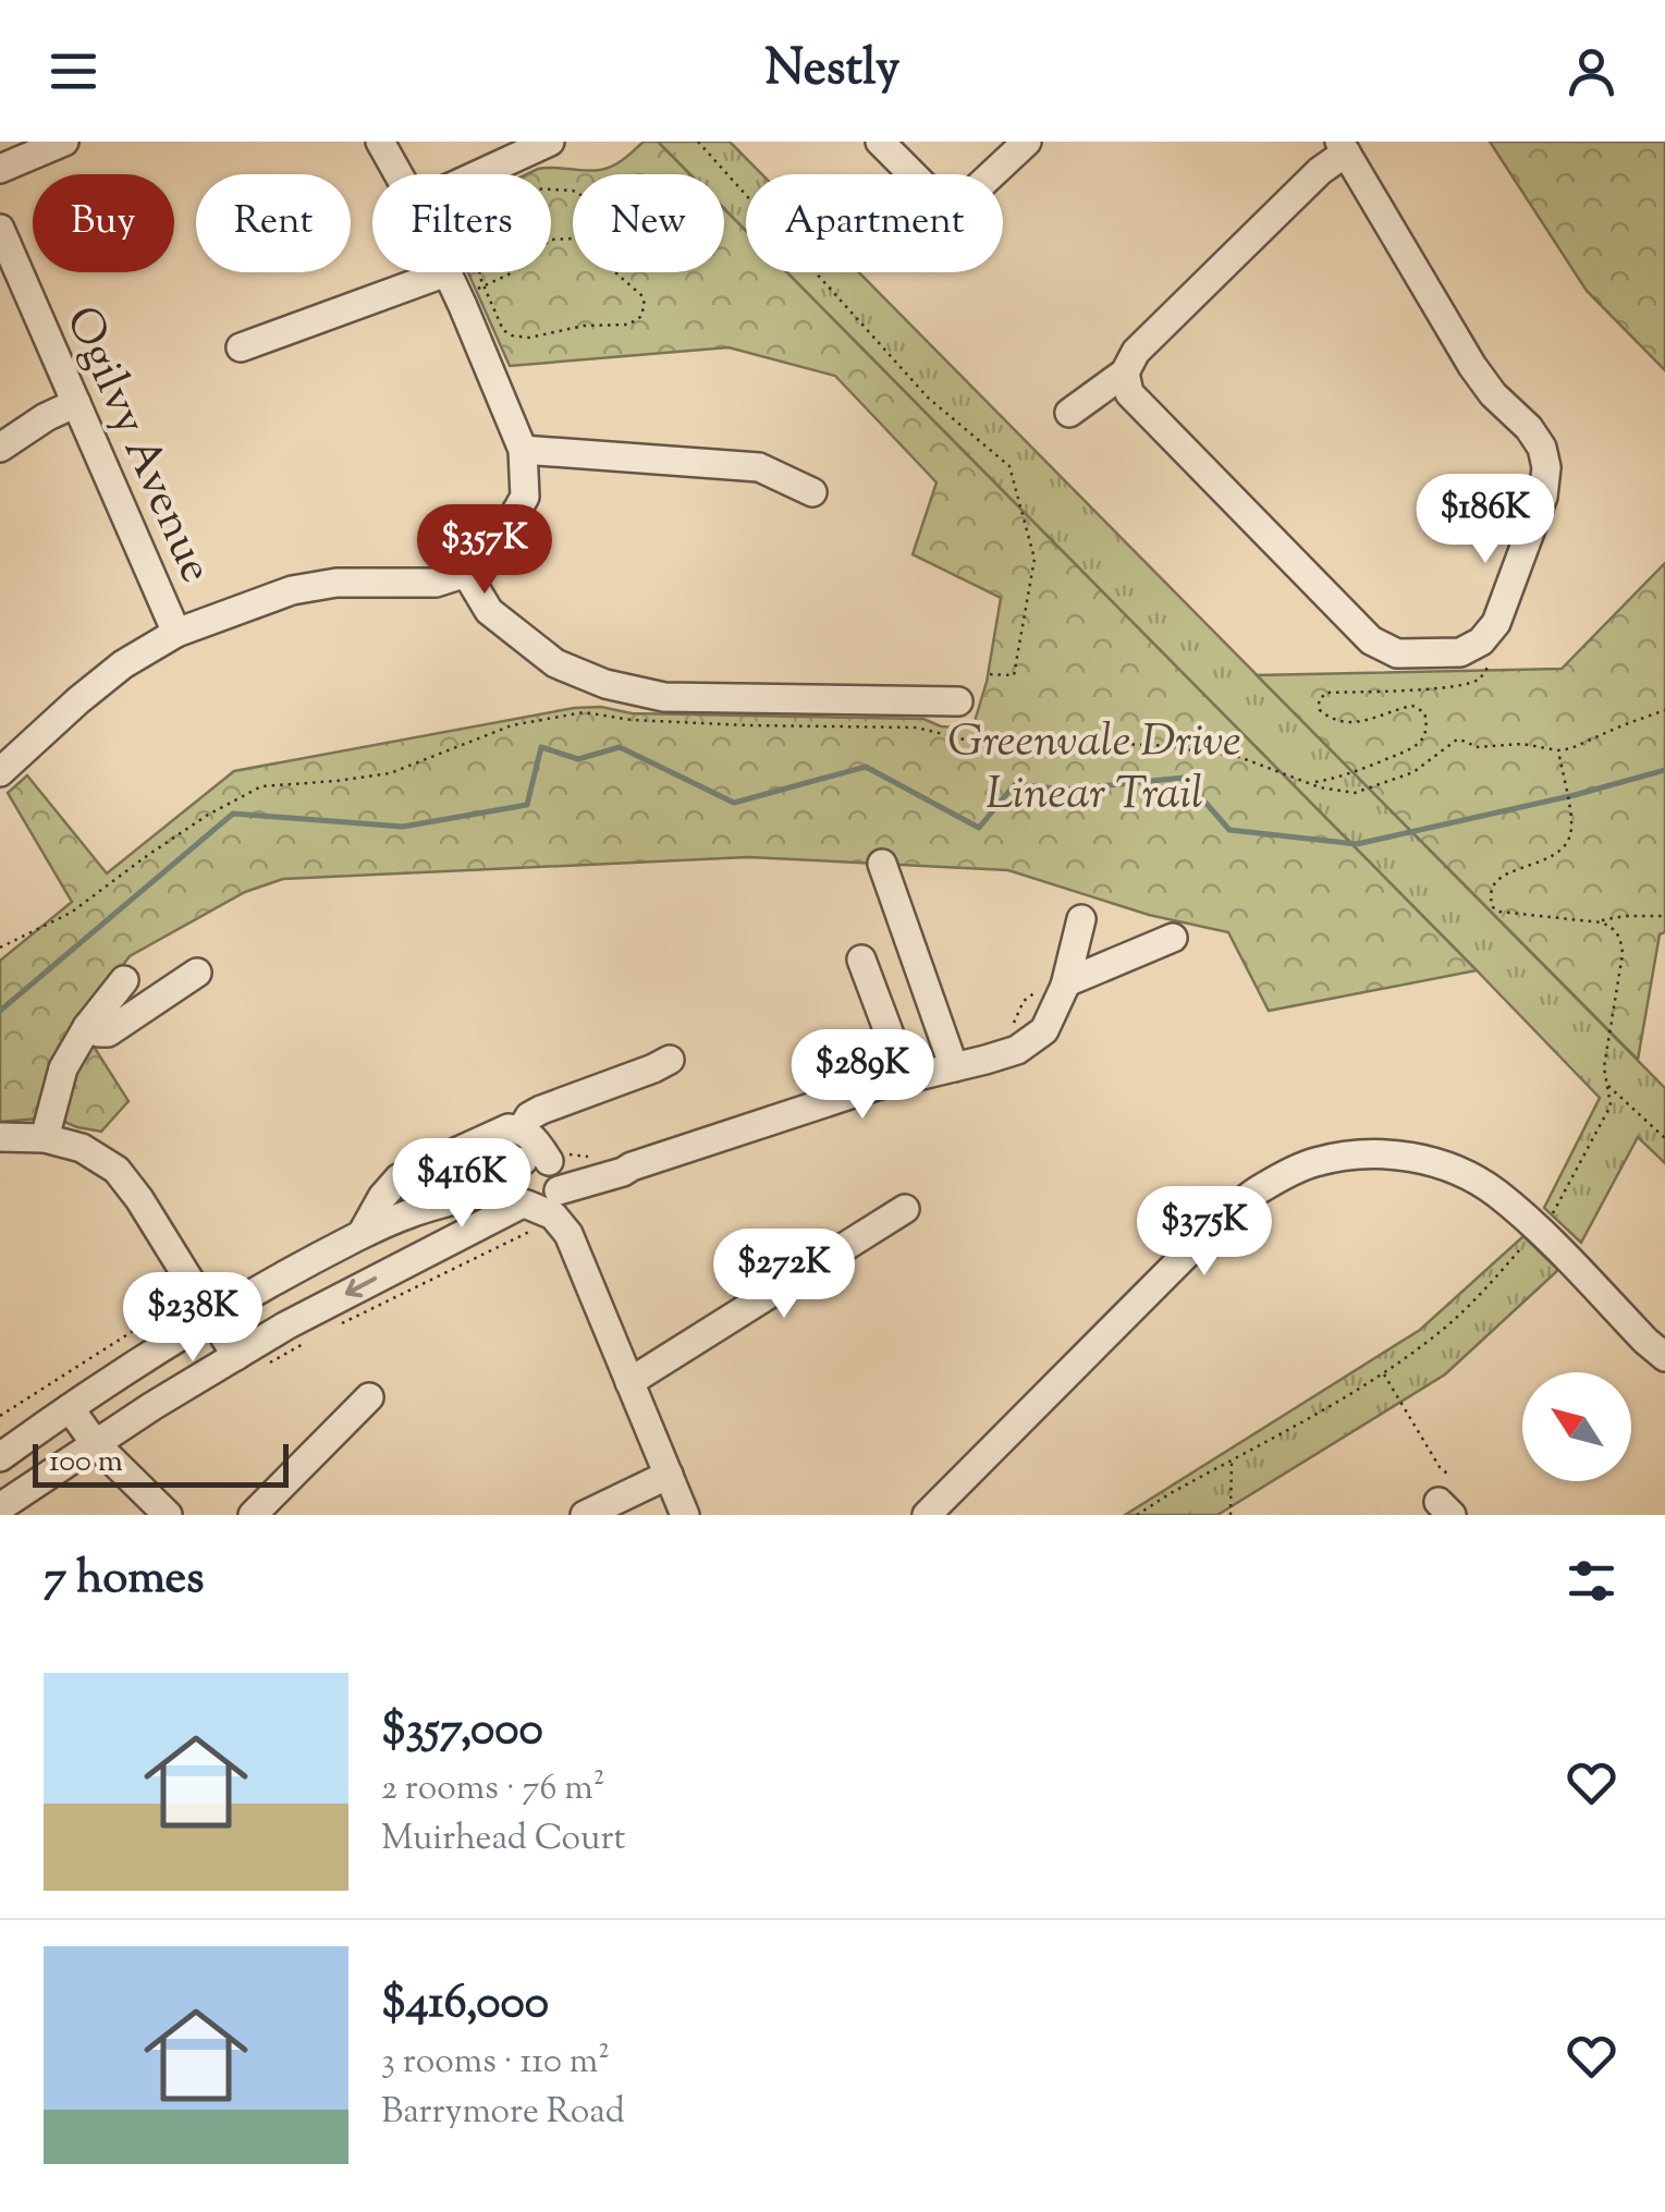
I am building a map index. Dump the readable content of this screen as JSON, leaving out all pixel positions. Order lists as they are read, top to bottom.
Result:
{
  "streets": {
    "street": ["Ogilvy Avenue"]
  },
  "parks": ["Greenvale Drive Linear Trail"],
  "scale_bar": "100 m",
  "north": "top left",
  "page": {
    "header": "Nestly",
    "chip": [
      "Buy",
      "Rent",
      "Filters",
      "New",
      "Apartment"
    ],
    "price": [
      "$186K",
      "$357K",
      "$289K",
      "$416K",
      "$375K",
      "$272K",
      "$238K"
    ],
    "scale": "100 m",
    "heading": "7 homes",
    "list": [
      {
        "name": "$357,000",
        "note": "2 rooms · 76 m² · Muirhead Court"
      },
      {
        "name": "$416,000",
        "note": "3 rooms · 110 m² · Barrymore Road"
      }
    ]
  }
}
